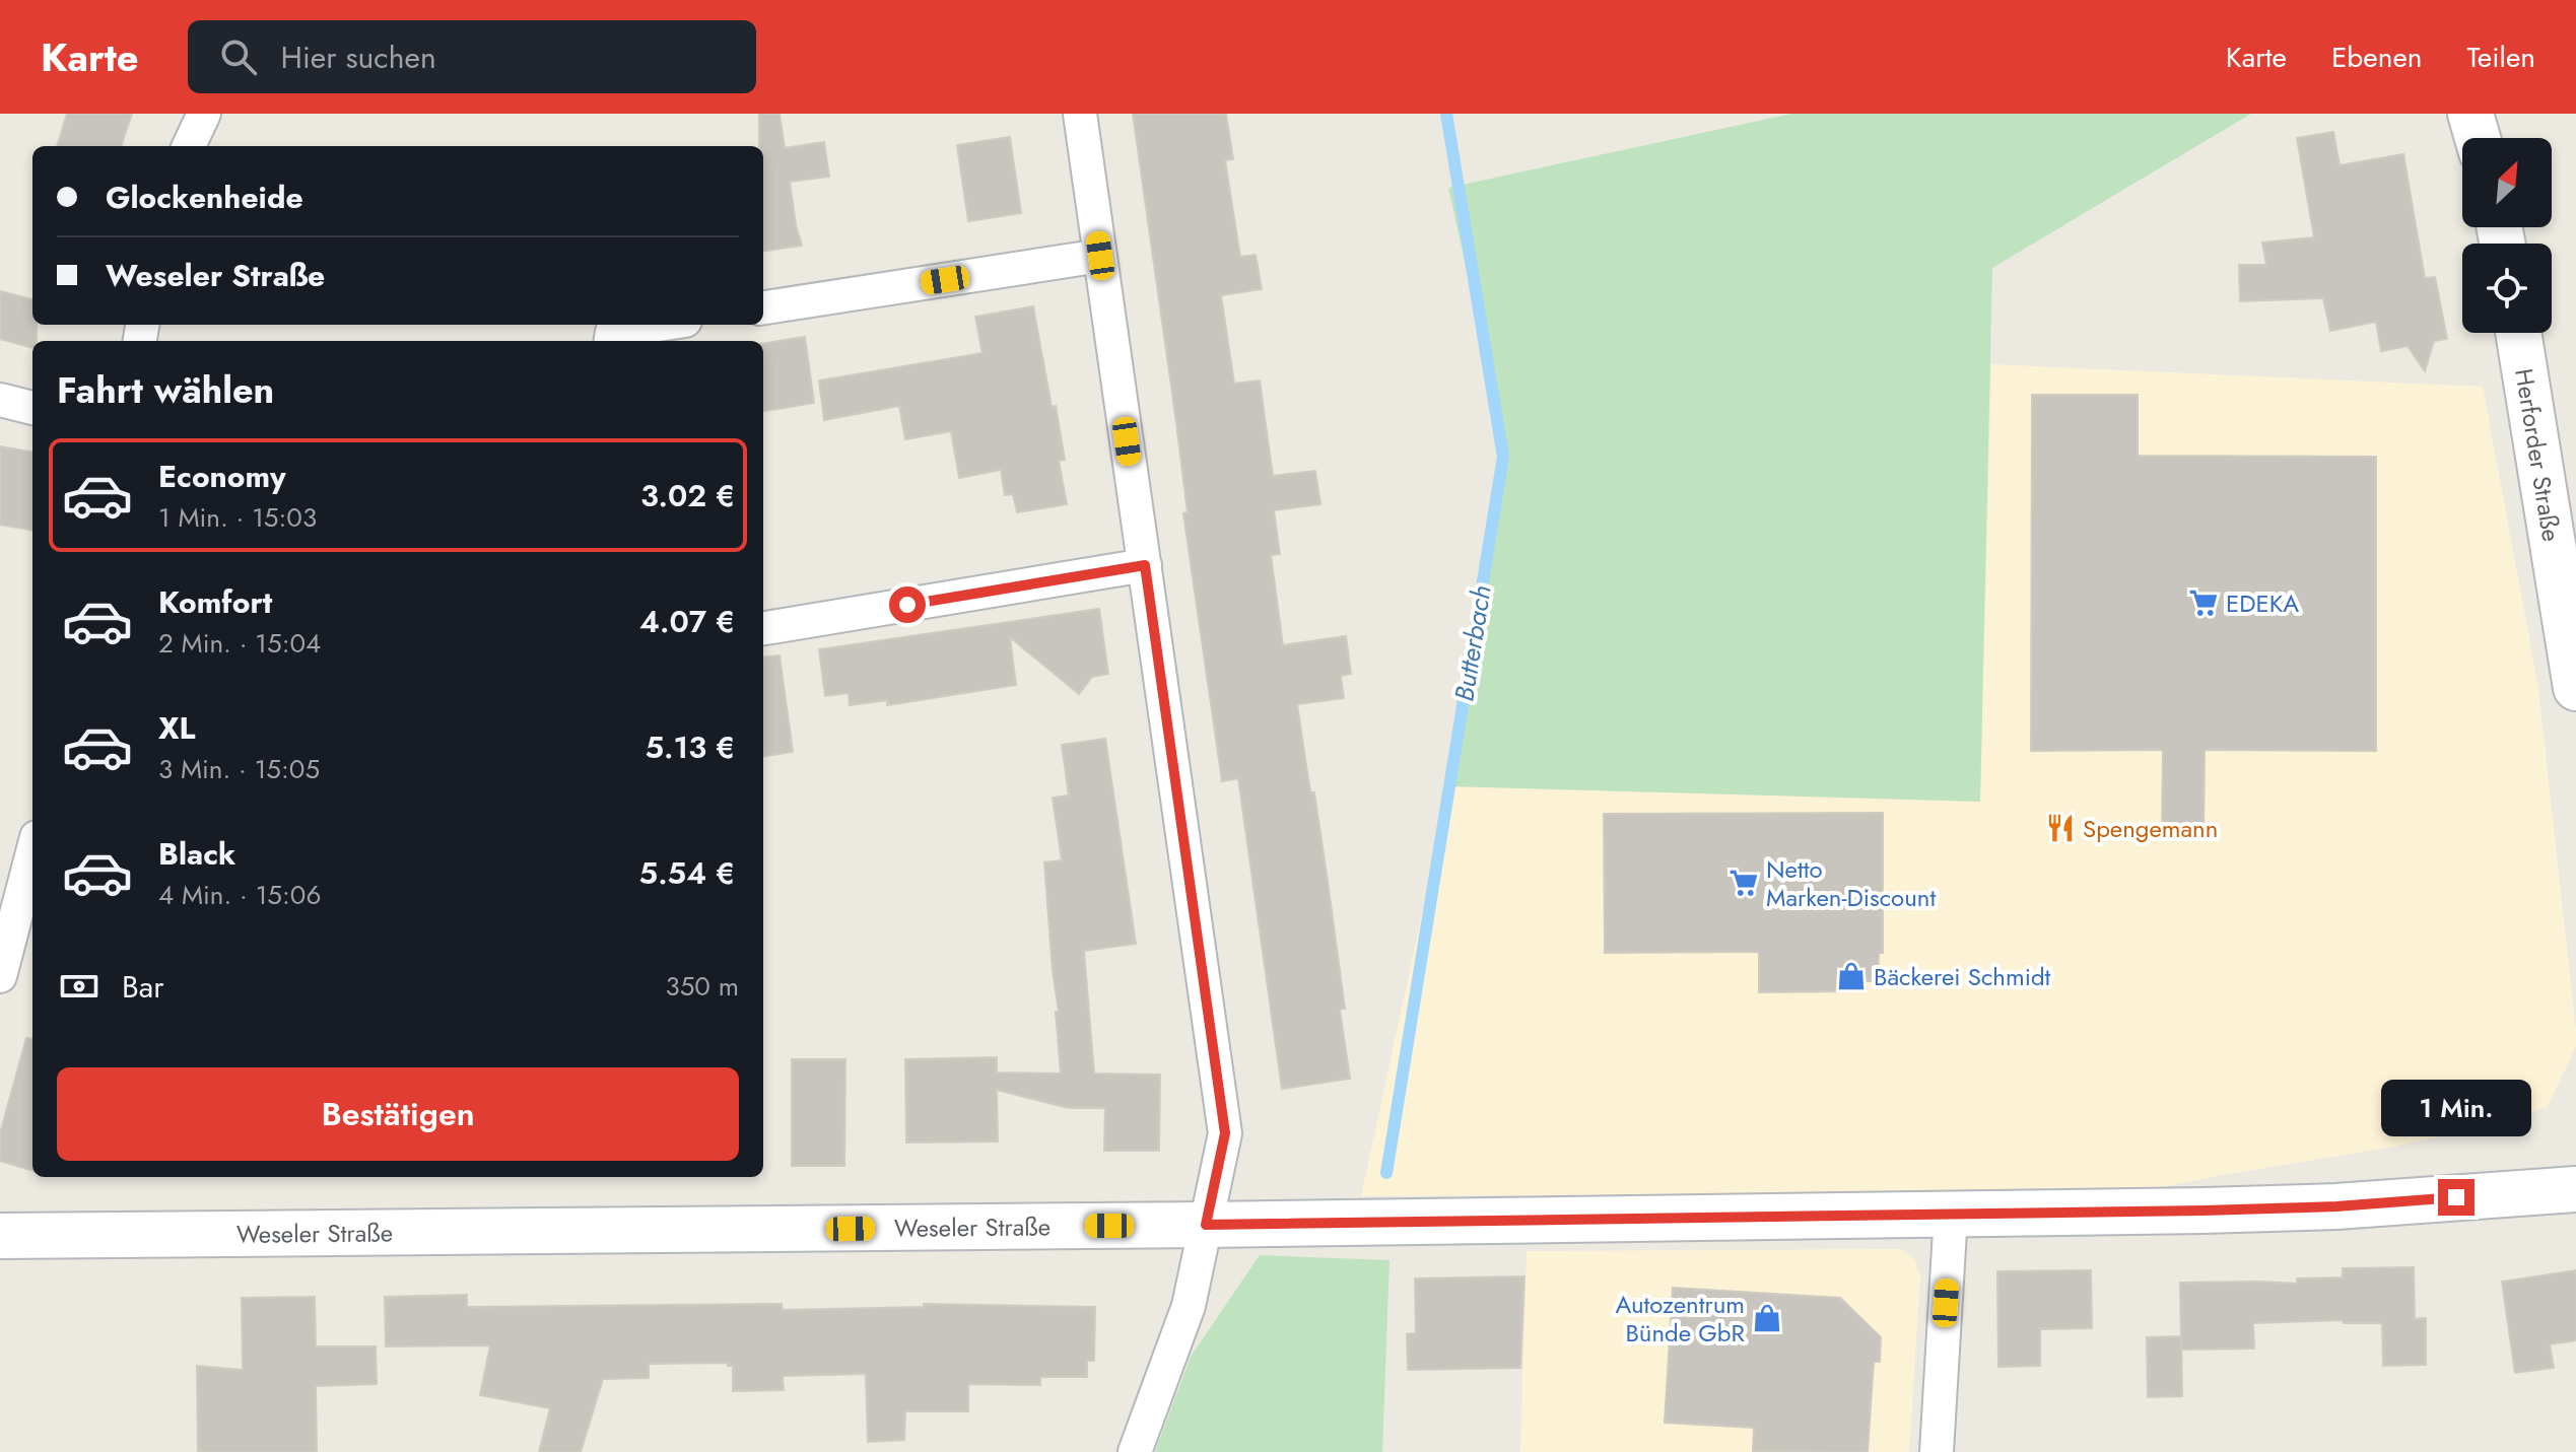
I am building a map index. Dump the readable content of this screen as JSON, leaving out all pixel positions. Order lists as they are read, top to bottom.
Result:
{
  "streets": {
    "street": ["Herforder Straße", "Weseler Straße"]
  },
  "water": ["Butterbach"],
  "places": {
    "supermarket": ["EDEKA", "Netto Marken-Discount"],
    "restaurant": ["Spengemann"],
    "shop": ["Bäckerei Schmidt", "Autozentrum Bünde GbR"]
  },
  "north": "top right",
  "page": {
    "header": "Karte",
    "search": "Hier suchen",
    "nav": ["Karte", "Ebenen", "Teilen"],
    "banner": ["Glockenheide", "Weseler Straße"],
    "heading": "Fahrt wählen",
    "list": [
      {
        "name": "Economy",
        "note": "1 Min. · 15:03",
        "value": "3.02 €"
      },
      {
        "name": "Komfort",
        "note": "2 Min. · 15:04",
        "value": "4.07 €"
      },
      {
        "name": "XL",
        "note": "3 Min. · 15:05",
        "value": "5.13 €"
      },
      {
        "name": "Black",
        "note": "4 Min. · 15:06",
        "value": "5.54 €"
      }
    ],
    "pay": ["Bar", "350 m"],
    "buttons": "Bestätigen",
    "bubble": "1 Min."
  }
}
